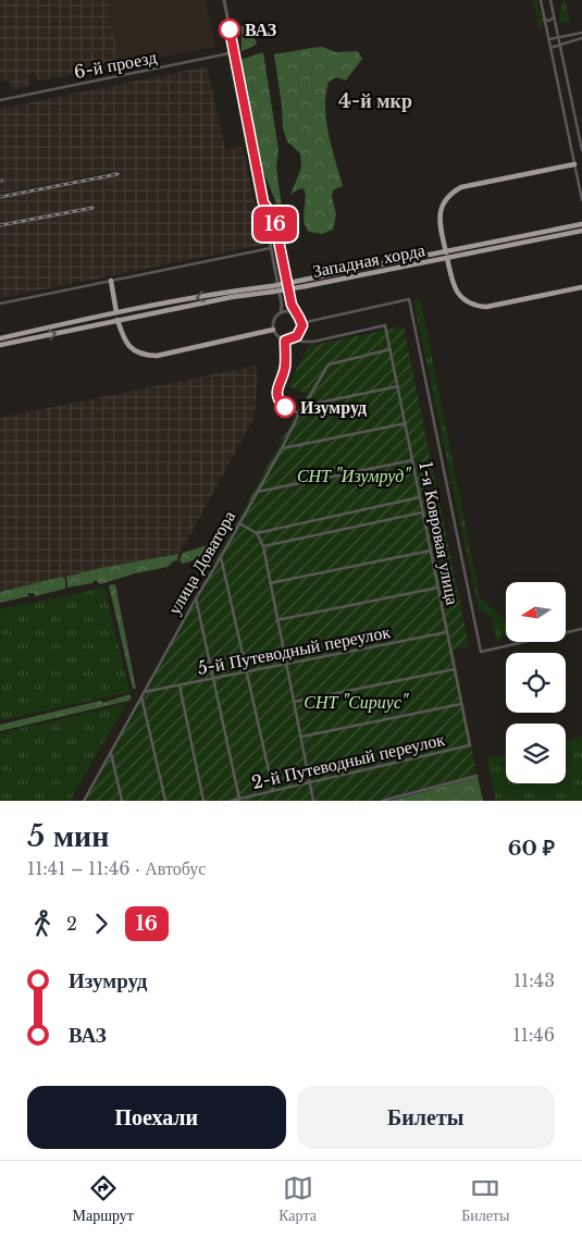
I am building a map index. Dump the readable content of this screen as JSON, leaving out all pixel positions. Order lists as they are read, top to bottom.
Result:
{
  "streets": {
    "highway": ["Западная хорда"],
    "street": [
      "6-й проезд",
      "1-я Ковровая улица",
      "улица Доватора",
      "5-й Путеводный переулок",
      "2-й Путеводный переулок"
    ]
  },
  "crossings": [
    ["1-я Ковровая улица", "улица Доватора"],
    ["1-я Ковровая улица", "5-й Путеводный переулок"],
    ["1-я Ковровая улица", "2-й Путеводный переулок"],
    ["улица Доватора", "5-й Путеводный переулок"]
  ],
  "districts": ["4-й мкр"],
  "parks": ["СНТ \"Изумруд\"", "СНТ \"Сириус\""],
  "places": ["ВАЗ", "Изумруд"],
  "lines": ["bus line 16"],
  "north": "left",
  "page": {
    "on_map": "16",
    "heading": ["5 мин", "11:41 – 11:46 · Автобус", "60 ₽"],
    "legs": ["2", "16"],
    "list": [
      {
        "name": "Изумруд",
        "value": "11:43"
      },
      {
        "name": "ВАЗ",
        "value": "11:46"
      }
    ],
    "buttons": ["Поехали", "Билеты"],
    "tabs": ["Маршрут", "Карта", "Билеты"]
  }
}
